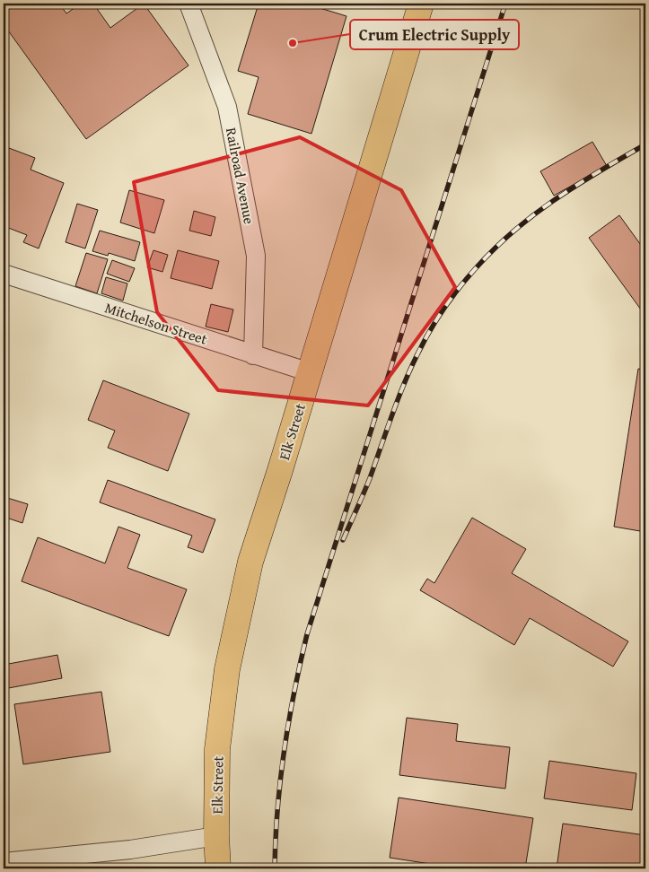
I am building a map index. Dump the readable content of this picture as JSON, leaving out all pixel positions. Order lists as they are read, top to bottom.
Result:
{
  "streets": {
    "main road": ["Elk Street"],
    "street": ["Railroad Avenue", "Mitchelson Street"]
  },
  "crossings": [
    ["Railroad Avenue", "Mitchelson Street"],
    ["Mitchelson Street", "Elk Street"]
  ],
  "places": ["Crum Electric Supply"]
}
